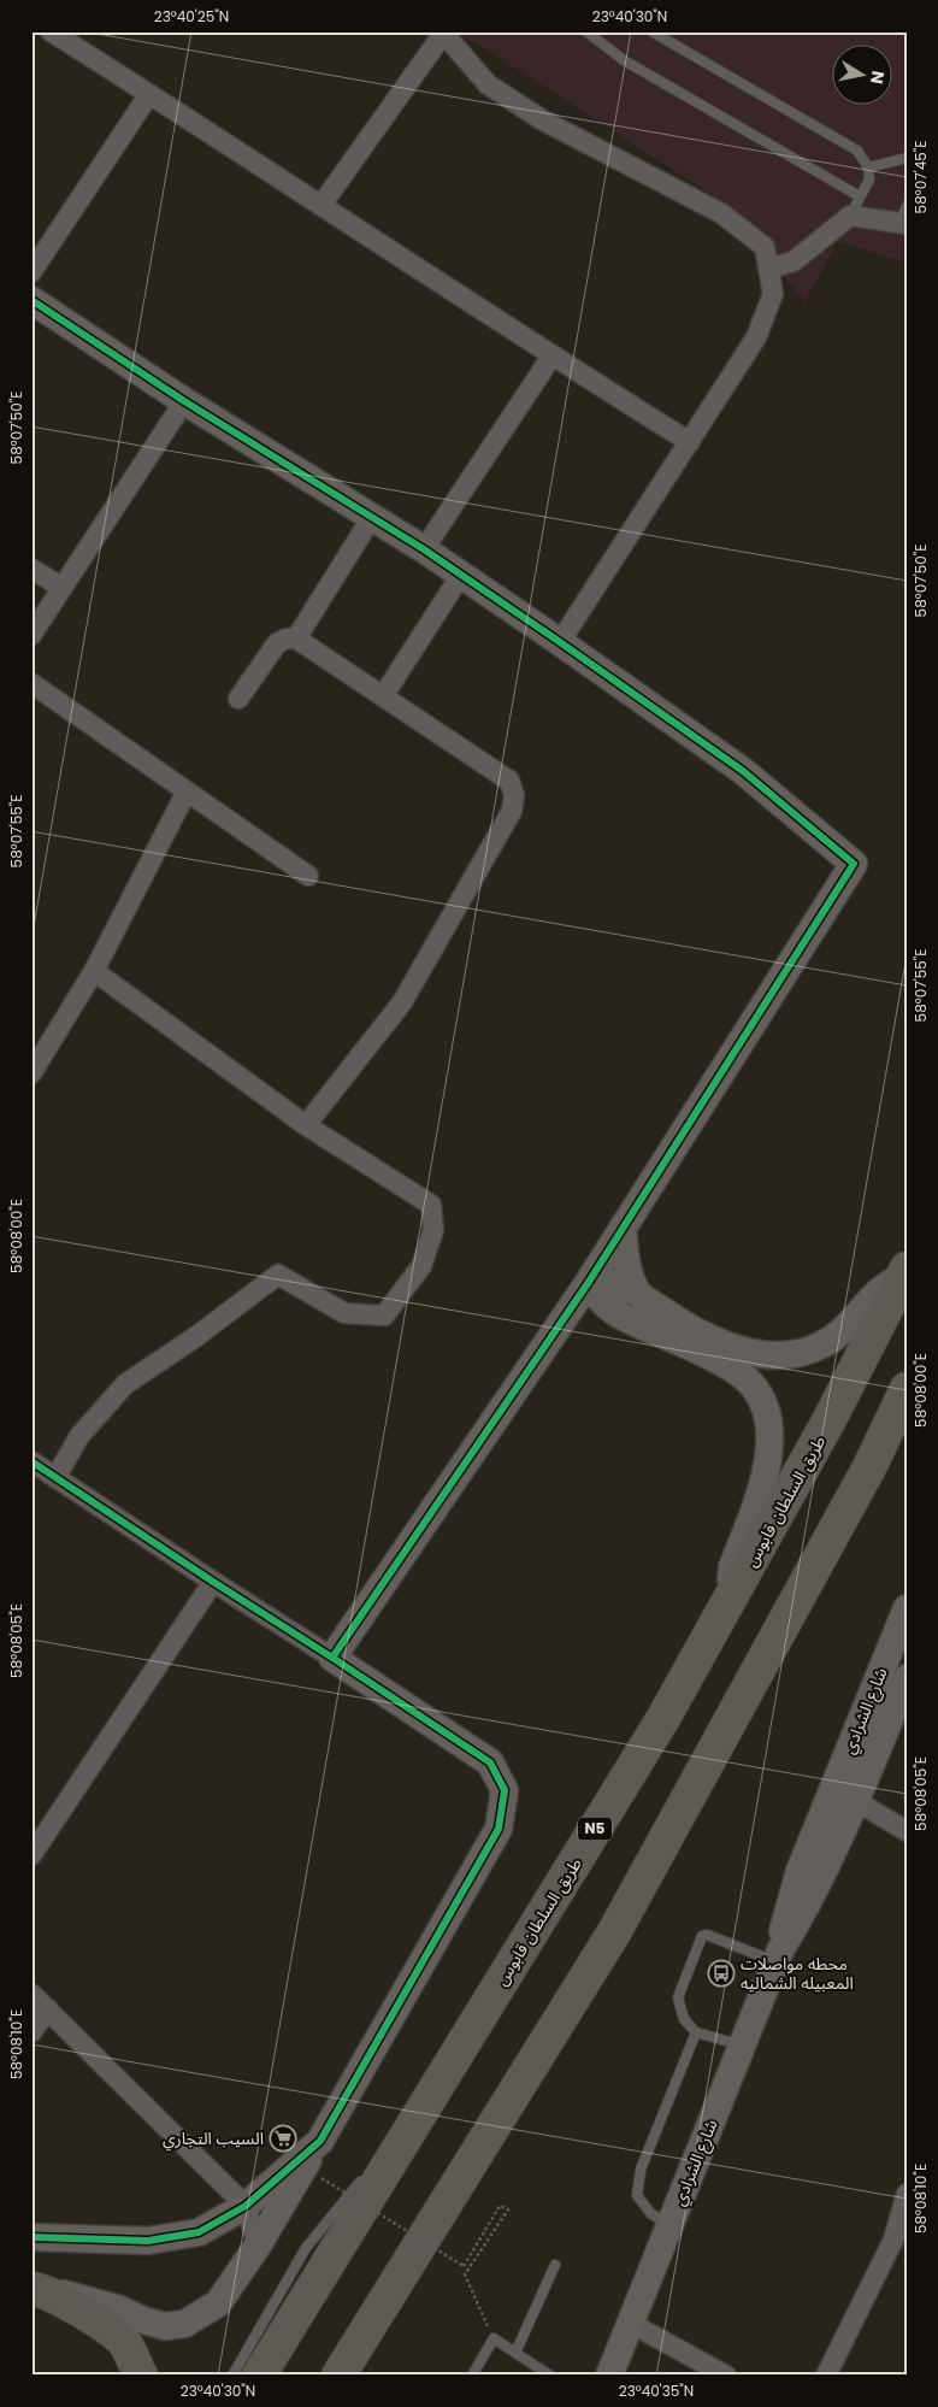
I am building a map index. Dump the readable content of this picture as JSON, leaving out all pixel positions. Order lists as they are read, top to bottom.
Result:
{
  "streets": {
    "highway": ["طريق السلطان قابوس", "N5"],
    "street": ["شارع الشرادي"]
  },
  "places": {
    "bus stop": ["محطه مواصلات المعبيله الشماليه"],
    "supermarket": ["السيب التجاري"]
  },
  "north": "right",
  "coordinates": [
    "23°40'25\"N",
    "23°40'30\"N",
    "58°07'45\"E",
    "58°07'50\"E",
    "58°07'55\"E",
    "58°08'00\"E",
    "58°08'05\"E",
    "58°08'10\"E",
    "23°40'35\"N"
  ]
}
